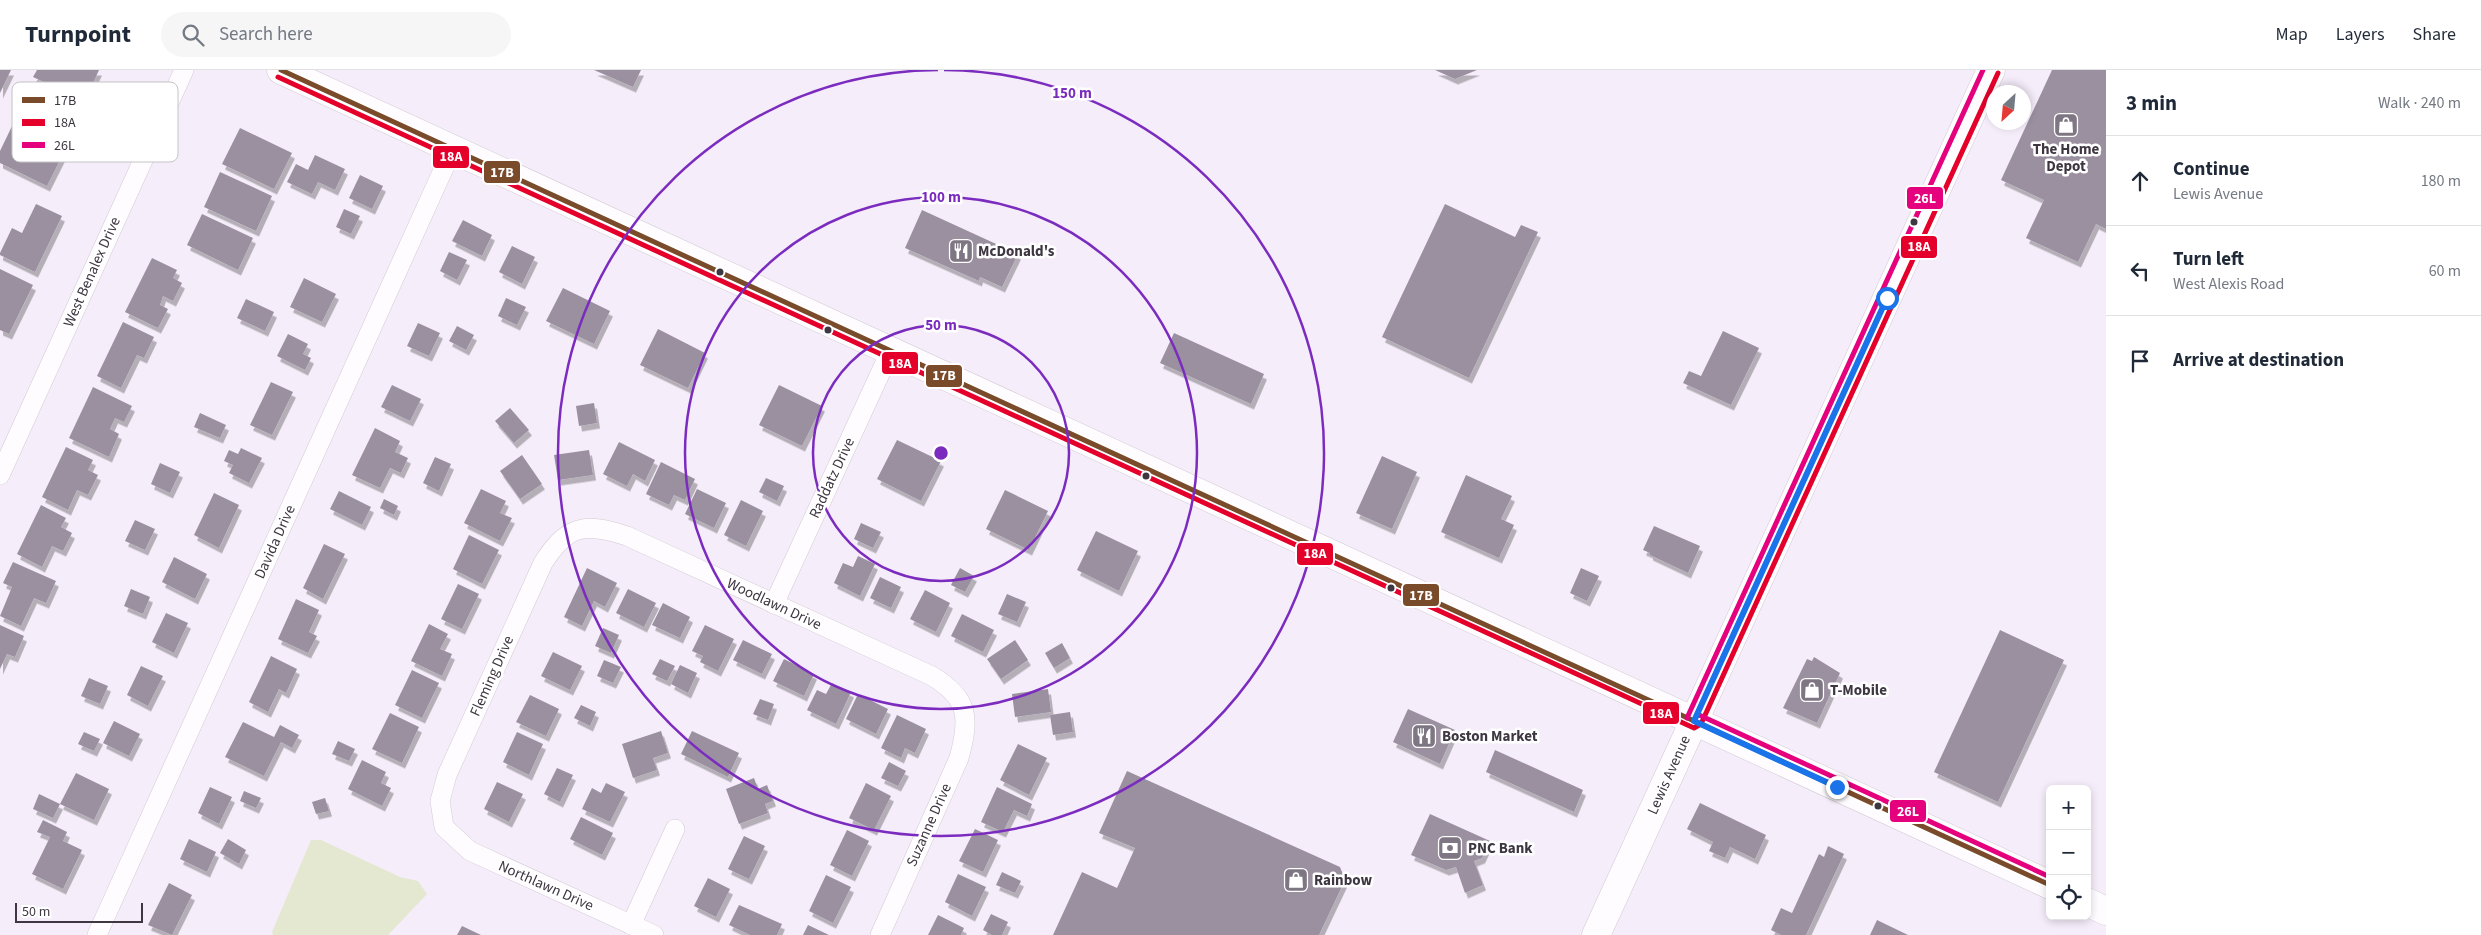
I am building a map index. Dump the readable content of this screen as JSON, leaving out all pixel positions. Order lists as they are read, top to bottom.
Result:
{
  "streets": {
    "main road": ["Lewis Avenue"],
    "street": [
      "West Benalex Drive",
      "Raddatz Drive",
      "Davida Drive",
      "Woodlawn Drive",
      "Fleming Drive",
      "Suzanne Drive",
      "Northlawn Drive"
    ]
  },
  "crossings": [
    ["Raddatz Drive", "Woodlawn Drive"],
    ["Woodlawn Drive", "Fleming Drive"],
    ["Woodlawn Drive", "Suzanne Drive"],
    ["Fleming Drive", "Northlawn Drive"]
  ],
  "places": {
    "shop": ["The Home Depot", "T-Mobile", "Rainbow"],
    "restaurant": ["McDonald's", "Boston Market"],
    "bank": ["PNC Bank"]
  },
  "lines": ["transit line 17B", "transit line 26L", "transit line 18A"],
  "legend": ["17B", "18A", "26L"],
  "scale_bar": "50 m",
  "north": "bottom left",
  "page": {
    "header": "Turnpoint",
    "search": "Search here",
    "nav": ["Map", "Layers", "Share"],
    "heading": ["3 min", "Walk · 240 m"],
    "list": [
      ["Continue", "Lewis Avenue", "180 m"],
      ["Turn left", "West Alexis Road", "60 m"],
      "Arrive at destination"
    ],
    "map_buttons": ["+", "−"],
    "scale": "50 m"
  },
  "rings": ["150 m", "100 m", "50 m"]
}
